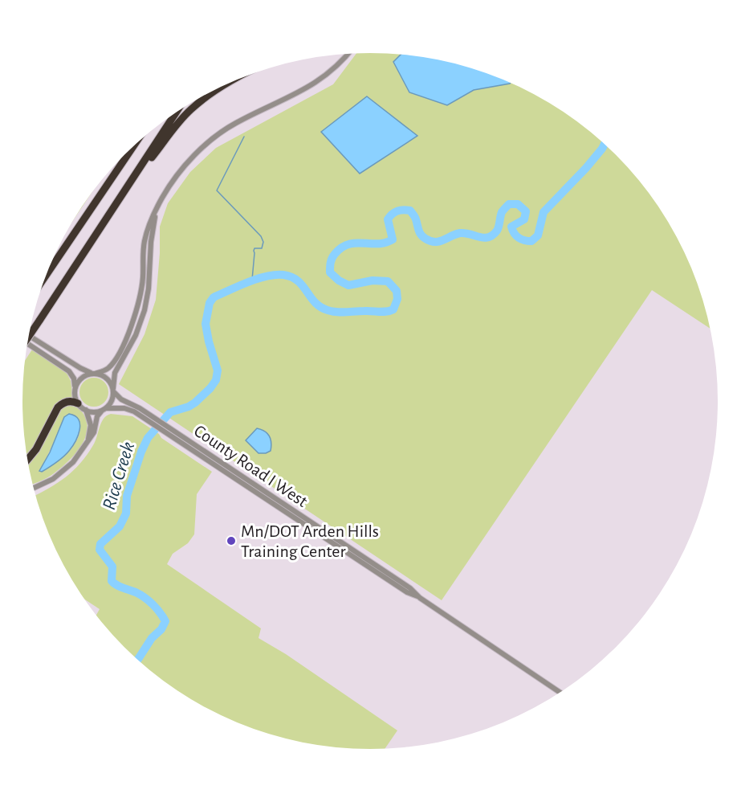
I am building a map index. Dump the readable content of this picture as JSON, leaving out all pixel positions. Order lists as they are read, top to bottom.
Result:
{
  "streets": {
    "street": ["County Road I West"]
  },
  "water": ["Rice Creek"],
  "places": ["Mn/DOT Arden Hills Training Center"]
}
